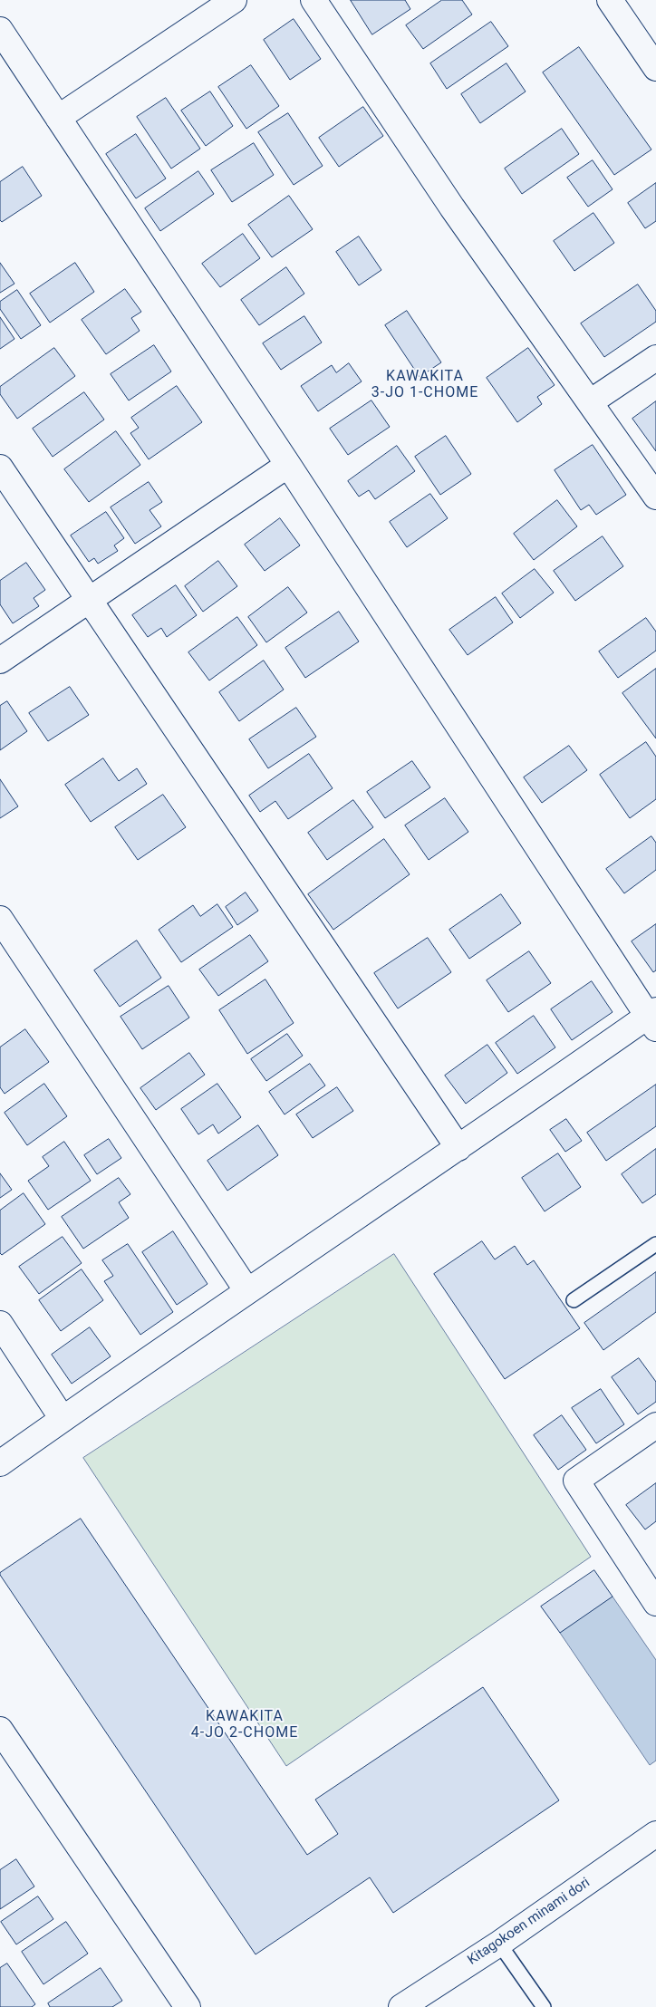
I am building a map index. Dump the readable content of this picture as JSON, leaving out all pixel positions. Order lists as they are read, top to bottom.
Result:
{
  "streets": {
    "street": ["Kitagokoen minami dori"]
  },
  "districts": ["KAWAKITA 3-JO 1-CHOME", "KAWAKITA 4-JO 2-CHOME"]
}
